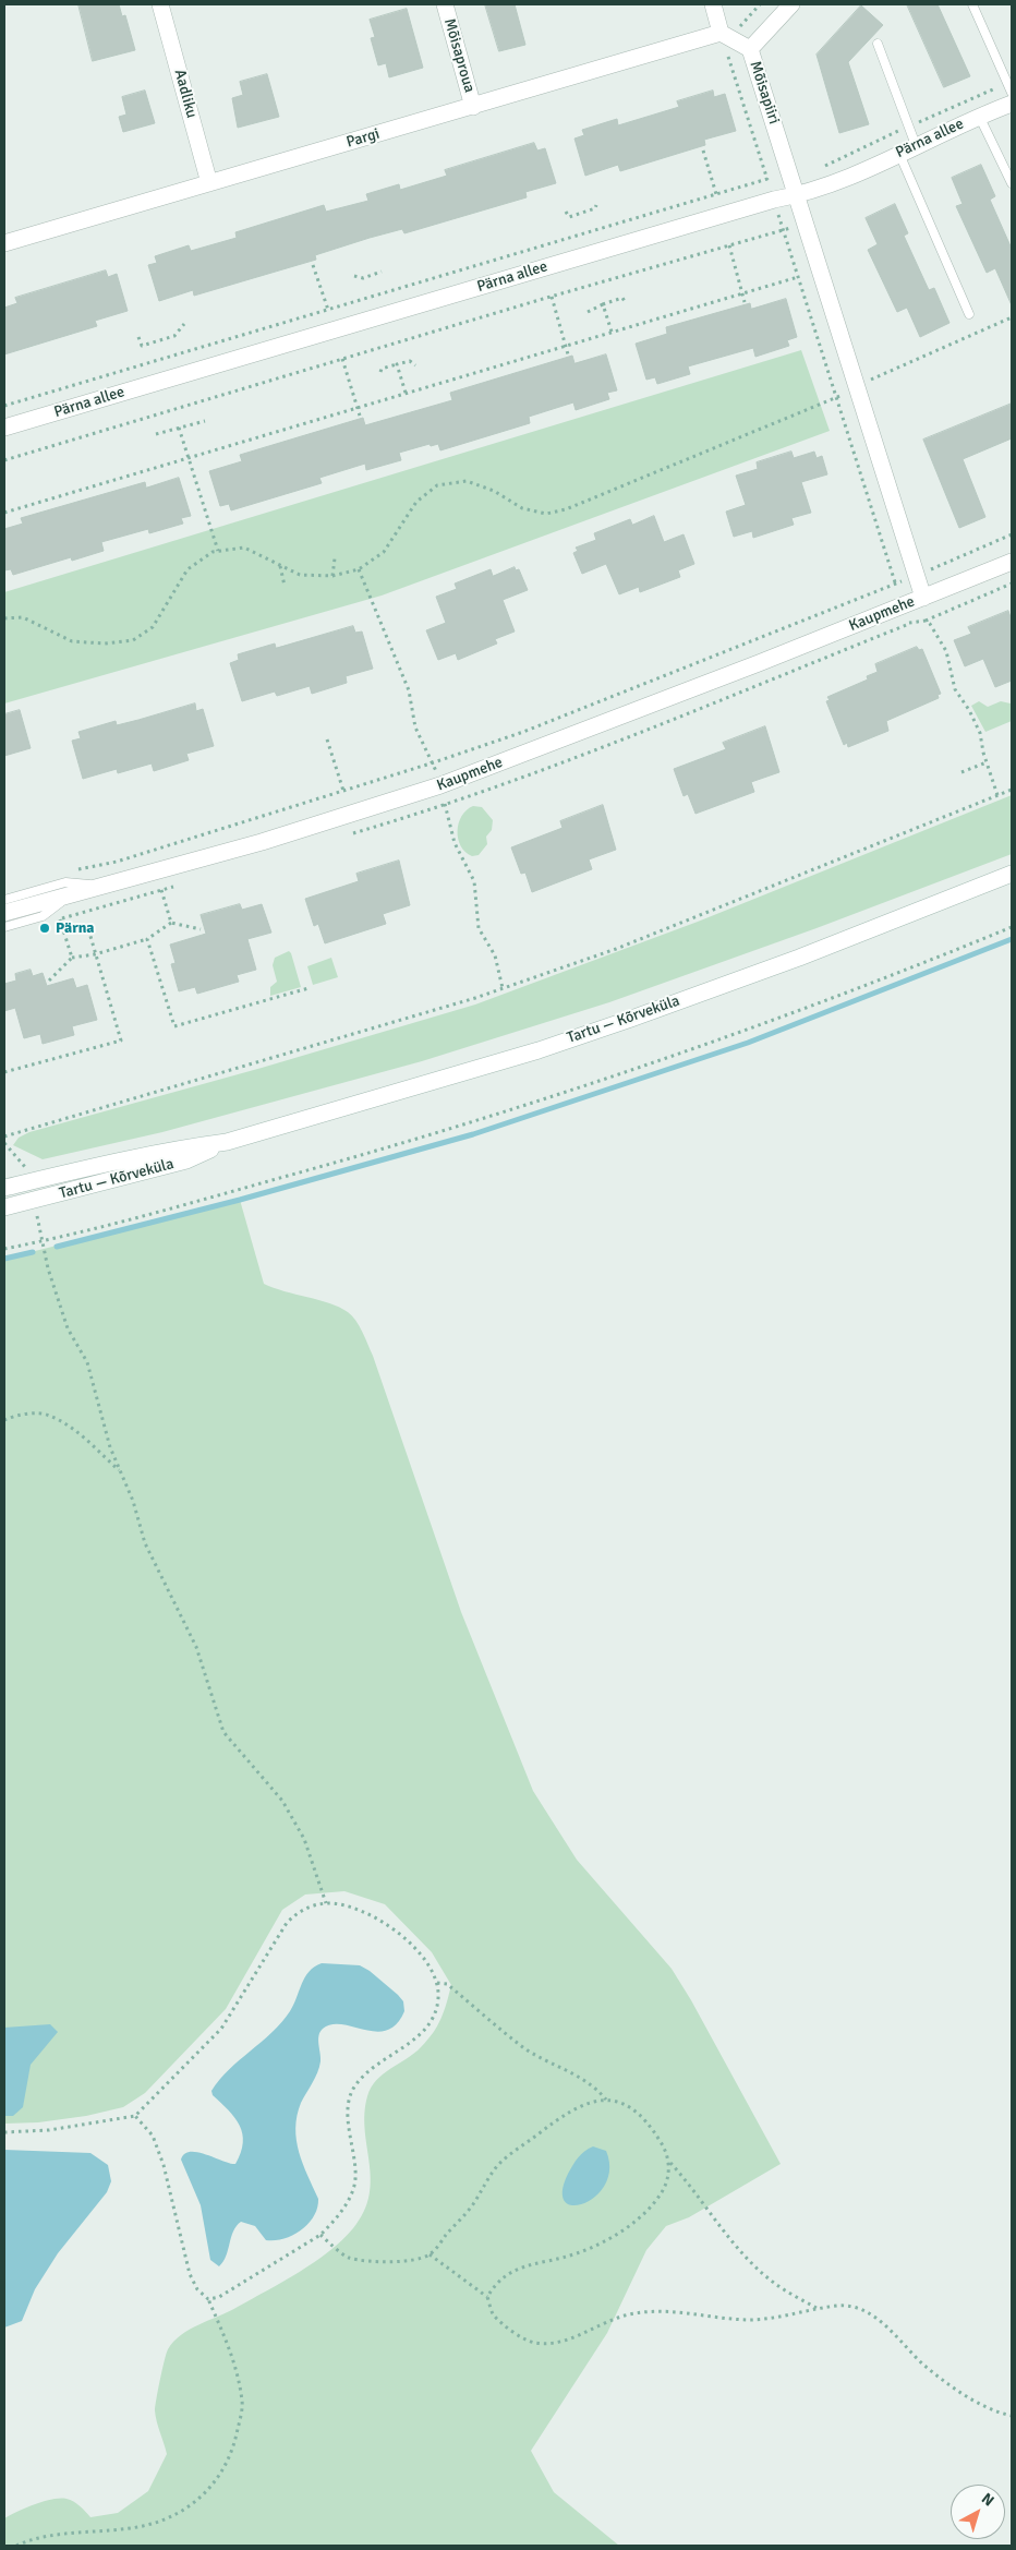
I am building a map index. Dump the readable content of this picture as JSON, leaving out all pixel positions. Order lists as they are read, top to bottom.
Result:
{
  "streets": {
    "street": [
      "Mõisaproua",
      "Mõisapiiri",
      "Aadliku",
      "Pargi",
      "Pärna allee",
      "Kaupmehe",
      "Tartu — Kõrveküla"
    ]
  },
  "crossings": [
    ["Mõisaproua", "Pargi"],
    ["Mõisapiiri", "Pargi"],
    ["Mõisapiiri", "Pärna allee"],
    ["Mõisapiiri", "Kaupmehe"],
    ["Aadliku", "Pargi"],
    ["Pärna allee", "Kaupmehe"]
  ],
  "places": ["Pärna"],
  "north": "top right"
}
